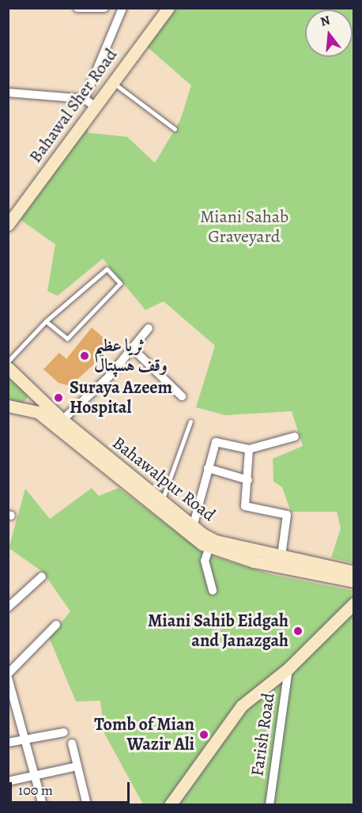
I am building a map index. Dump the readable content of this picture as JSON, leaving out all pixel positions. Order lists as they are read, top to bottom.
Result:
{
  "streets": {
    "main road": ["Bahawal Sher Road", "Bahawalpur Road"],
    "street": ["Farish Road"]
  },
  "parks": ["Miani Sahab Graveyard"],
  "places": [
    "ثریا عظیم وقف ہسپتال",
    "Suraya Azeem Hospital",
    "Miani Sahib Eidgah and Janazgah",
    "Tomb of Mian Wazir Ali"
  ],
  "scale_bar": "100 m",
  "north": "top"
}
